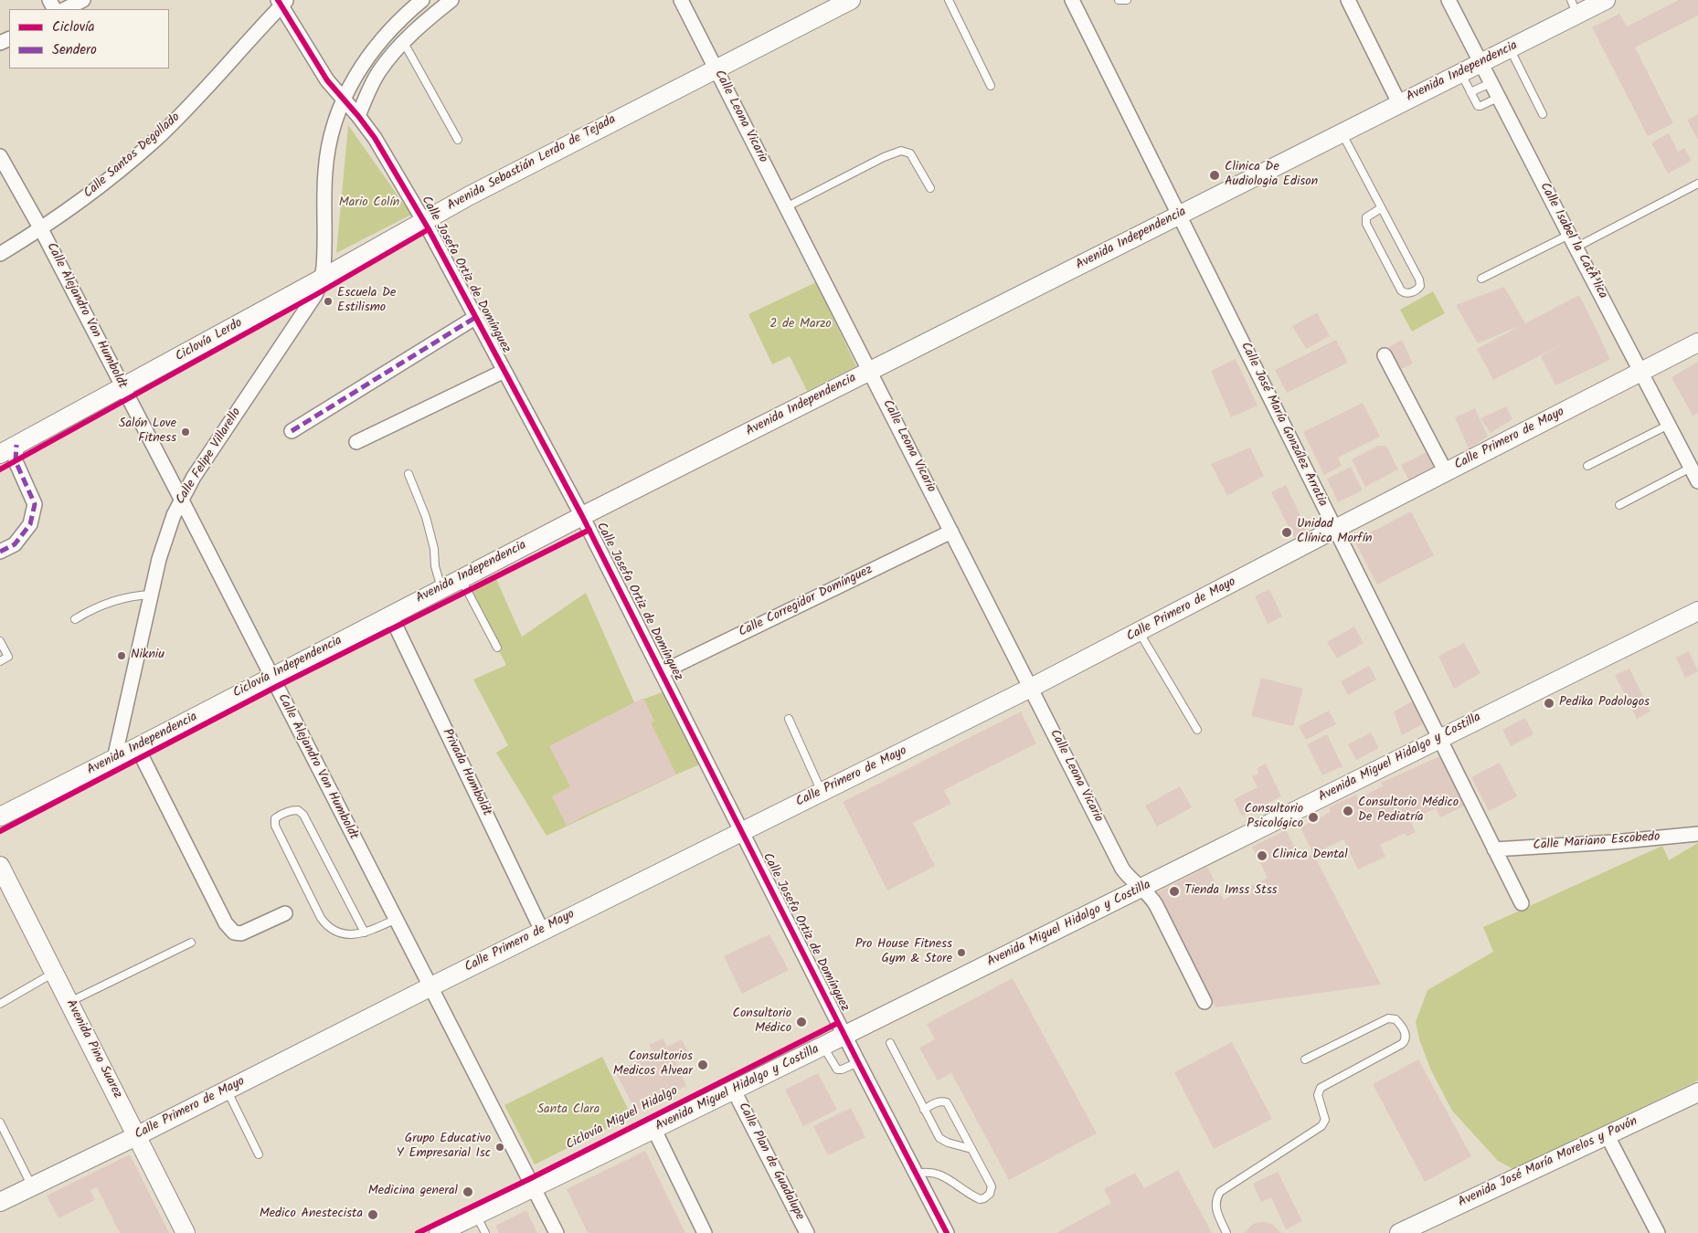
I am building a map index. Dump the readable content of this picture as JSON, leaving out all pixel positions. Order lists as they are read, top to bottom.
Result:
{
  "streets": {
    "main road": [
      "Avenida Independencia",
      "Avenida Sebastián Lerdo de Tejada",
      "Calle Primero de Mayo",
      "Avenida Miguel Hidalgo y Costilla",
      "Avenida Pino Suarez",
      "Avenida José María Morelos y Pavón"
    ],
    "street": [
      "Calle Leona Vicario",
      "Calle Santos Degollado",
      "Calle Isabel la CatÃ³lica",
      "Calle Josefa Ortiz de Domínguez",
      "Calle Alejandro Von Humboldt",
      "Calle José María González Arratia",
      "Calle Felipe Villarello",
      "Calle Corregidor Domínguez",
      "Privada Humboldt",
      "Calle Mariano Escobedo",
      "Calle Plan de Guadalupe"
    ],
    "cycle path": ["Ciclovía Lerdo", "Ciclovía Independencia", "Ciclovía Miguel Hidalgo"]
  },
  "crossings": [
    ["Avenida Independencia", "Calle Leona Vicario"],
    ["Avenida Independencia", "Calle Isabel la CatÃ³lica"],
    ["Avenida Independencia", "Calle Josefa Ortiz de Domínguez"],
    ["Avenida Independencia", "Calle Alejandro Von Humboldt"],
    ["Avenida Independencia", "Calle José María González Arratia"],
    ["Avenida Independencia", "Calle Felipe Villarello"],
    ["Avenida Independencia", "Privada Humboldt"],
    ["Calle Leona Vicario", "Avenida Sebastián Lerdo de Tejada"],
    ["Calle Leona Vicario", "Calle Primero de Mayo"],
    ["Calle Leona Vicario", "Calle Corregidor Domínguez"],
    ["Calle Leona Vicario", "Avenida Miguel Hidalgo y Costilla"],
    ["Calle Santos Degollado", "Calle Josefa Ortiz de Domínguez"],
    ["Calle Santos Degollado", "Calle Alejandro Von Humboldt"],
    ["Avenida Sebastián Lerdo de Tejada", "Calle Josefa Ortiz de Domínguez"],
    ["Avenida Sebastián Lerdo de Tejada", "Calle Alejandro Von Humboldt"],
    ["Avenida Sebastián Lerdo de Tejada", "Calle Felipe Villarello"],
    ["Calle Isabel la CatÃ³lica", "Calle Primero de Mayo"],
    ["Calle Josefa Ortiz de Domínguez", "Calle Primero de Mayo"],
    ["Calle Josefa Ortiz de Domínguez", "Calle Felipe Villarello"],
    ["Calle Josefa Ortiz de Domínguez", "Calle Corregidor Domínguez"],
    ["Calle Josefa Ortiz de Domínguez", "Avenida Miguel Hidalgo y Costilla"],
    ["Calle Alejandro Von Humboldt", "Calle Primero de Mayo"],
    ["Calle Alejandro Von Humboldt", "Calle Felipe Villarello"],
    ["Calle Alejandro Von Humboldt", "Avenida Miguel Hidalgo y Costilla"],
    ["Calle José María González Arratia", "Calle Primero de Mayo"],
    ["Calle José María González Arratia", "Avenida Miguel Hidalgo y Costilla"],
    ["Calle José María González Arratia", "Calle Mariano Escobedo"],
    ["Calle Primero de Mayo", "Privada Humboldt"],
    ["Calle Primero de Mayo", "Avenida Pino Suarez"],
    ["Avenida Miguel Hidalgo y Costilla", "Calle Plan de Guadalupe"]
  ],
  "parks": ["Mario Colín", "2 de Marzo", "Santa Clara"],
  "places": [
    "Clinica De Audiologia Edison",
    "Escuela De Estilismo",
    "Salón Love Fitness",
    "Unidad Clínica Morfín",
    "Nikniu",
    "Pedika Podologos",
    "Consultorio Médico De Pediatría",
    "Consultorio Psicológico",
    "Clinica Dental",
    "Tienda Imss Stss",
    "Pro House Fitness Gym & Store",
    "Consultorio Médico",
    "Consultorios Medicos Alvear",
    "Grupo Educativo Y Empresarial Isc",
    "Medicina general",
    "Medico Anestecista"
  ],
  "legend": ["Ciclovía", "Sendero"]
}
